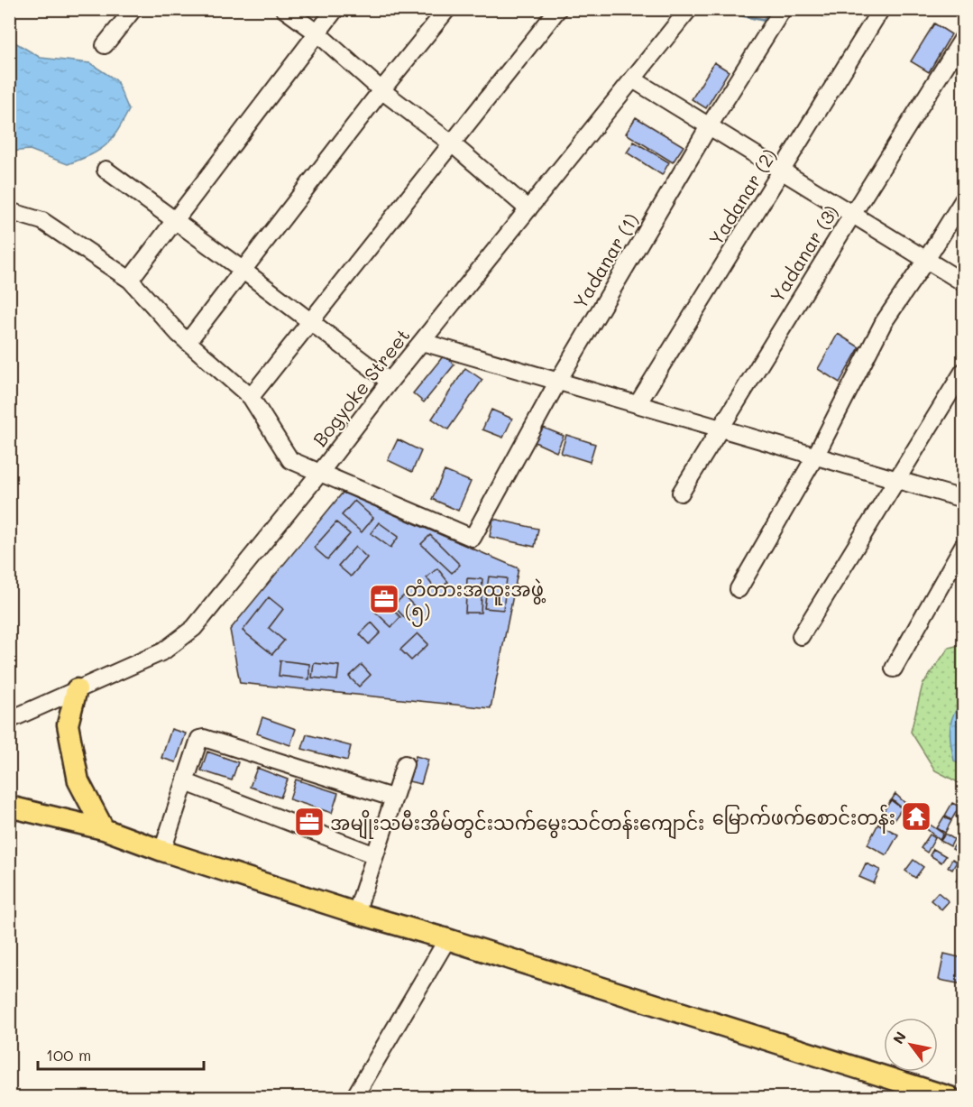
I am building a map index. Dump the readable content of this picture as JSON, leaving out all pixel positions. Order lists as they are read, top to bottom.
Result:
{
  "streets": {
    "street": [
      "Yadanar (2)",
      "Yadanar (3)",
      "Yadanar (1)",
      "Bogyoke Street"
    ]
  },
  "crossings": [
    ["Yadanar (1)", "Bogyoke Street"]
  ],
  "places": {
    "office": ["တံတားအထူးအဖွဲ့ (၅)", "အမျိုးသမီးအိမ်တွင်းသက်မွေးသင်တန်းကျောင်း"],
    "temple": ["မြောက်ဖက်စောင်းတန်း"]
  },
  "scale_bar": "100 m",
  "north": "top left"
}
